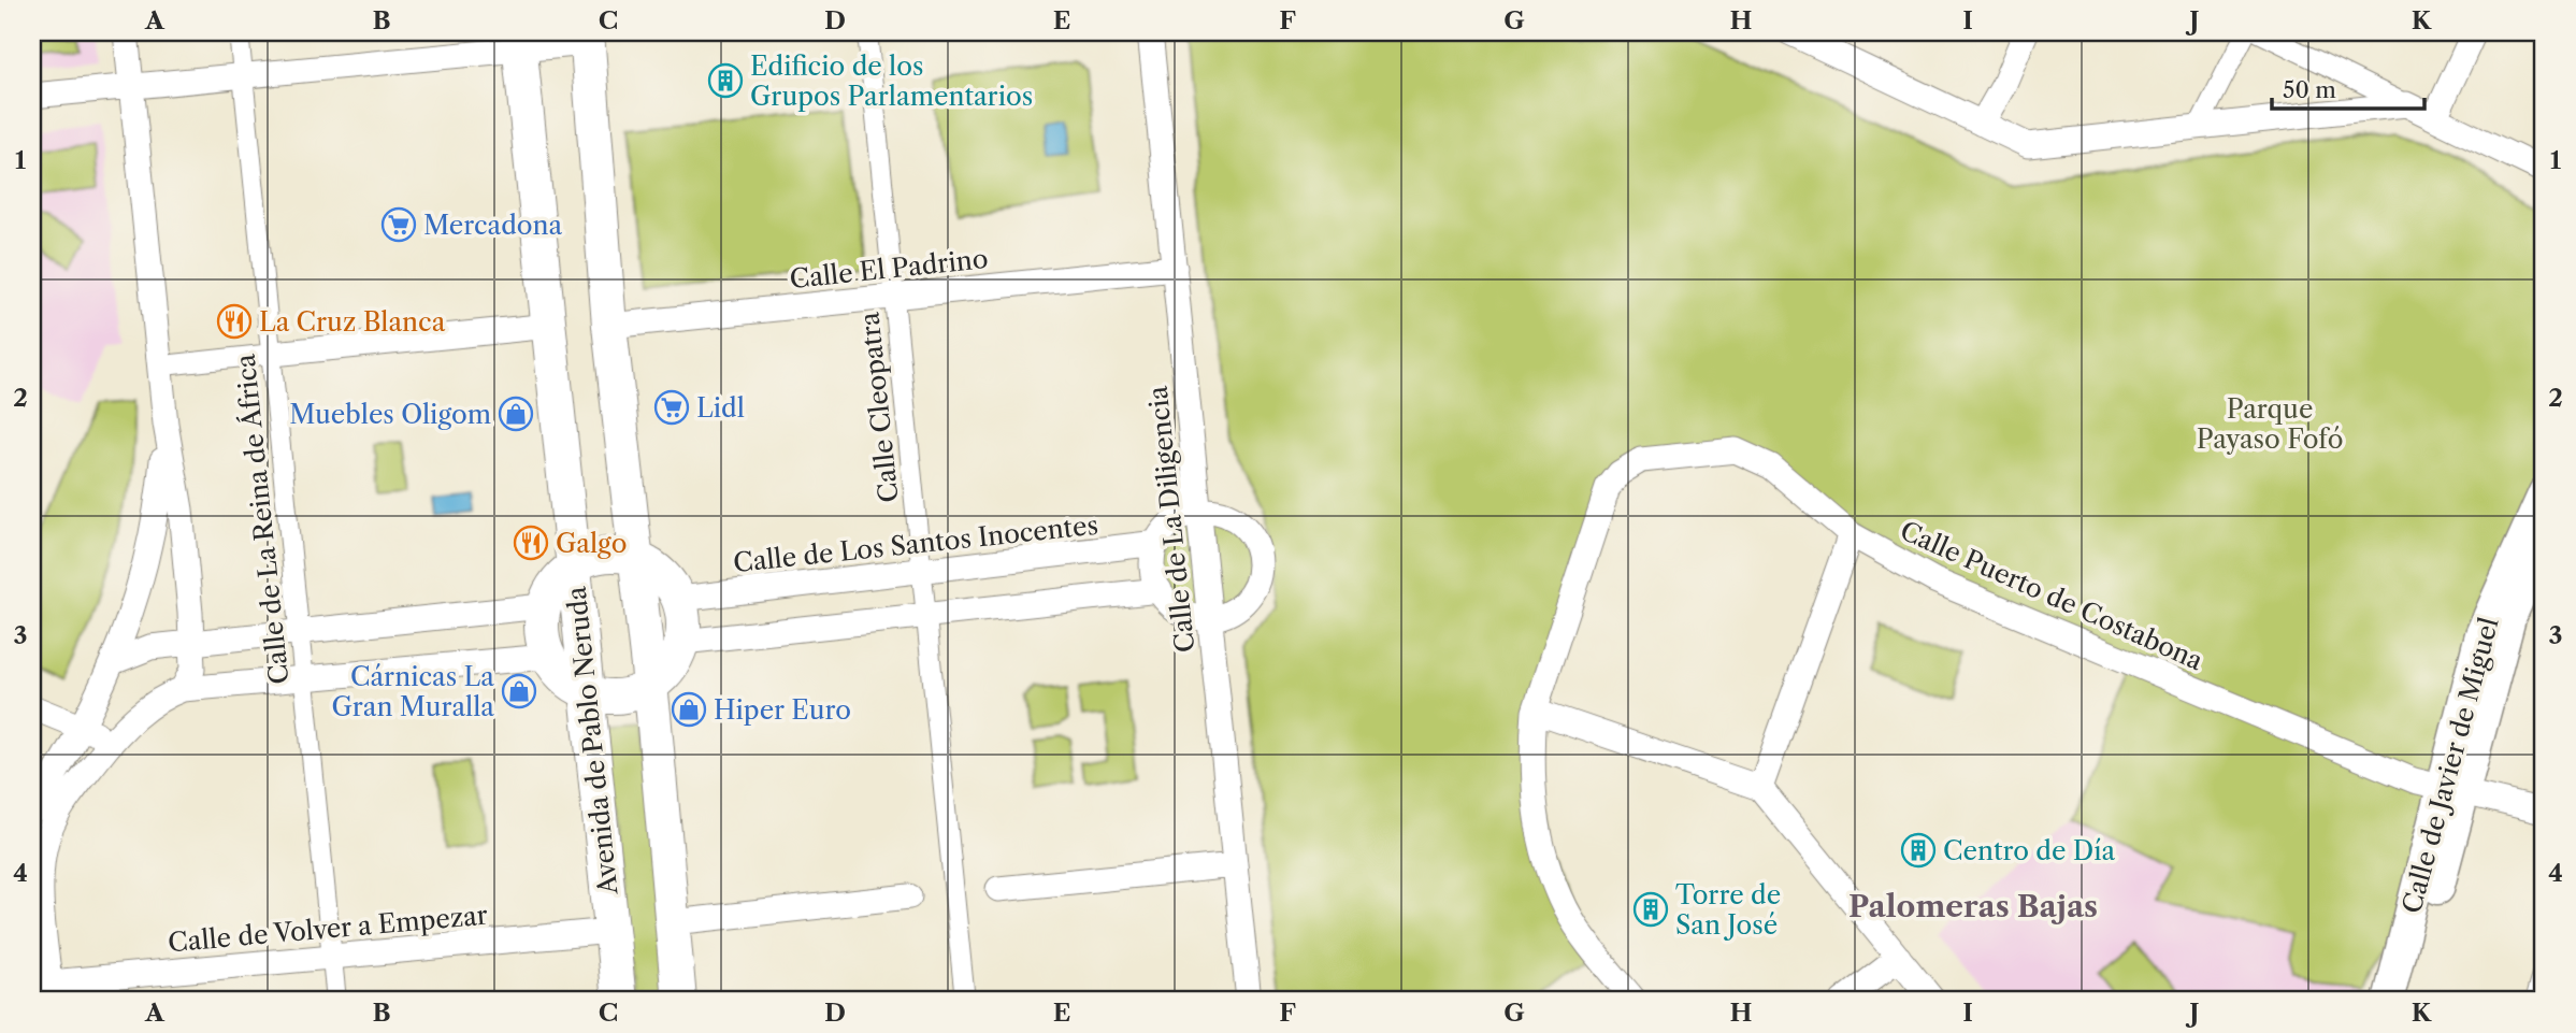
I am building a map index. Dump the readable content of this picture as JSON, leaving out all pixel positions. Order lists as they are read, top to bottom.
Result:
{
  "streets": {
    "main road": ["Avenida de Pablo Neruda"],
    "street": [
      "Calle El Padrino",
      "Calle Cleopatra",
      "Calle de La Reina de África",
      "Calle de La Diligencia",
      "Calle de Los Santos Inocentes",
      "Calle Puerto de Costabona",
      "Calle de Javier de Miguel",
      "Calle de Volver a Empezar"
    ]
  },
  "crossings": [
    ["Calle El Padrino", "Calle Cleopatra"],
    ["Calle El Padrino", "Calle de La Diligencia"],
    ["Calle Cleopatra", "Calle de Los Santos Inocentes"],
    ["Calle de La Reina de África", "Calle de Volver a Empezar"],
    ["Calle Puerto de Costabona", "Calle de Javier de Miguel"],
    ["Avenida de Pablo Neruda", "Calle de Volver a Empezar"]
  ],
  "districts": ["Palomeras Bajas"],
  "parks": ["Parque Payaso Fofó"],
  "places": {
    "building": ["Edificio de los Grupos Parlamentarios", "Centro de Día", "Torre de San José"],
    "supermarket": ["Mercadona", "Lidl"],
    "restaurant": ["La Cruz Blanca", "Galgo"],
    "shop": ["Muebles Oligom", "Cárnicas La Gran Muralla", "Hiper Euro"]
  },
  "scale_bar": "50 m",
  "grid": {
    "columns": [
      "A",
      "B",
      "C",
      "D",
      "E",
      "F",
      "G",
      "H",
      "I",
      "J",
      "K"
    ],
    "rows": [
      "1",
      "2",
      "3",
      "4"
    ]
  }
}
